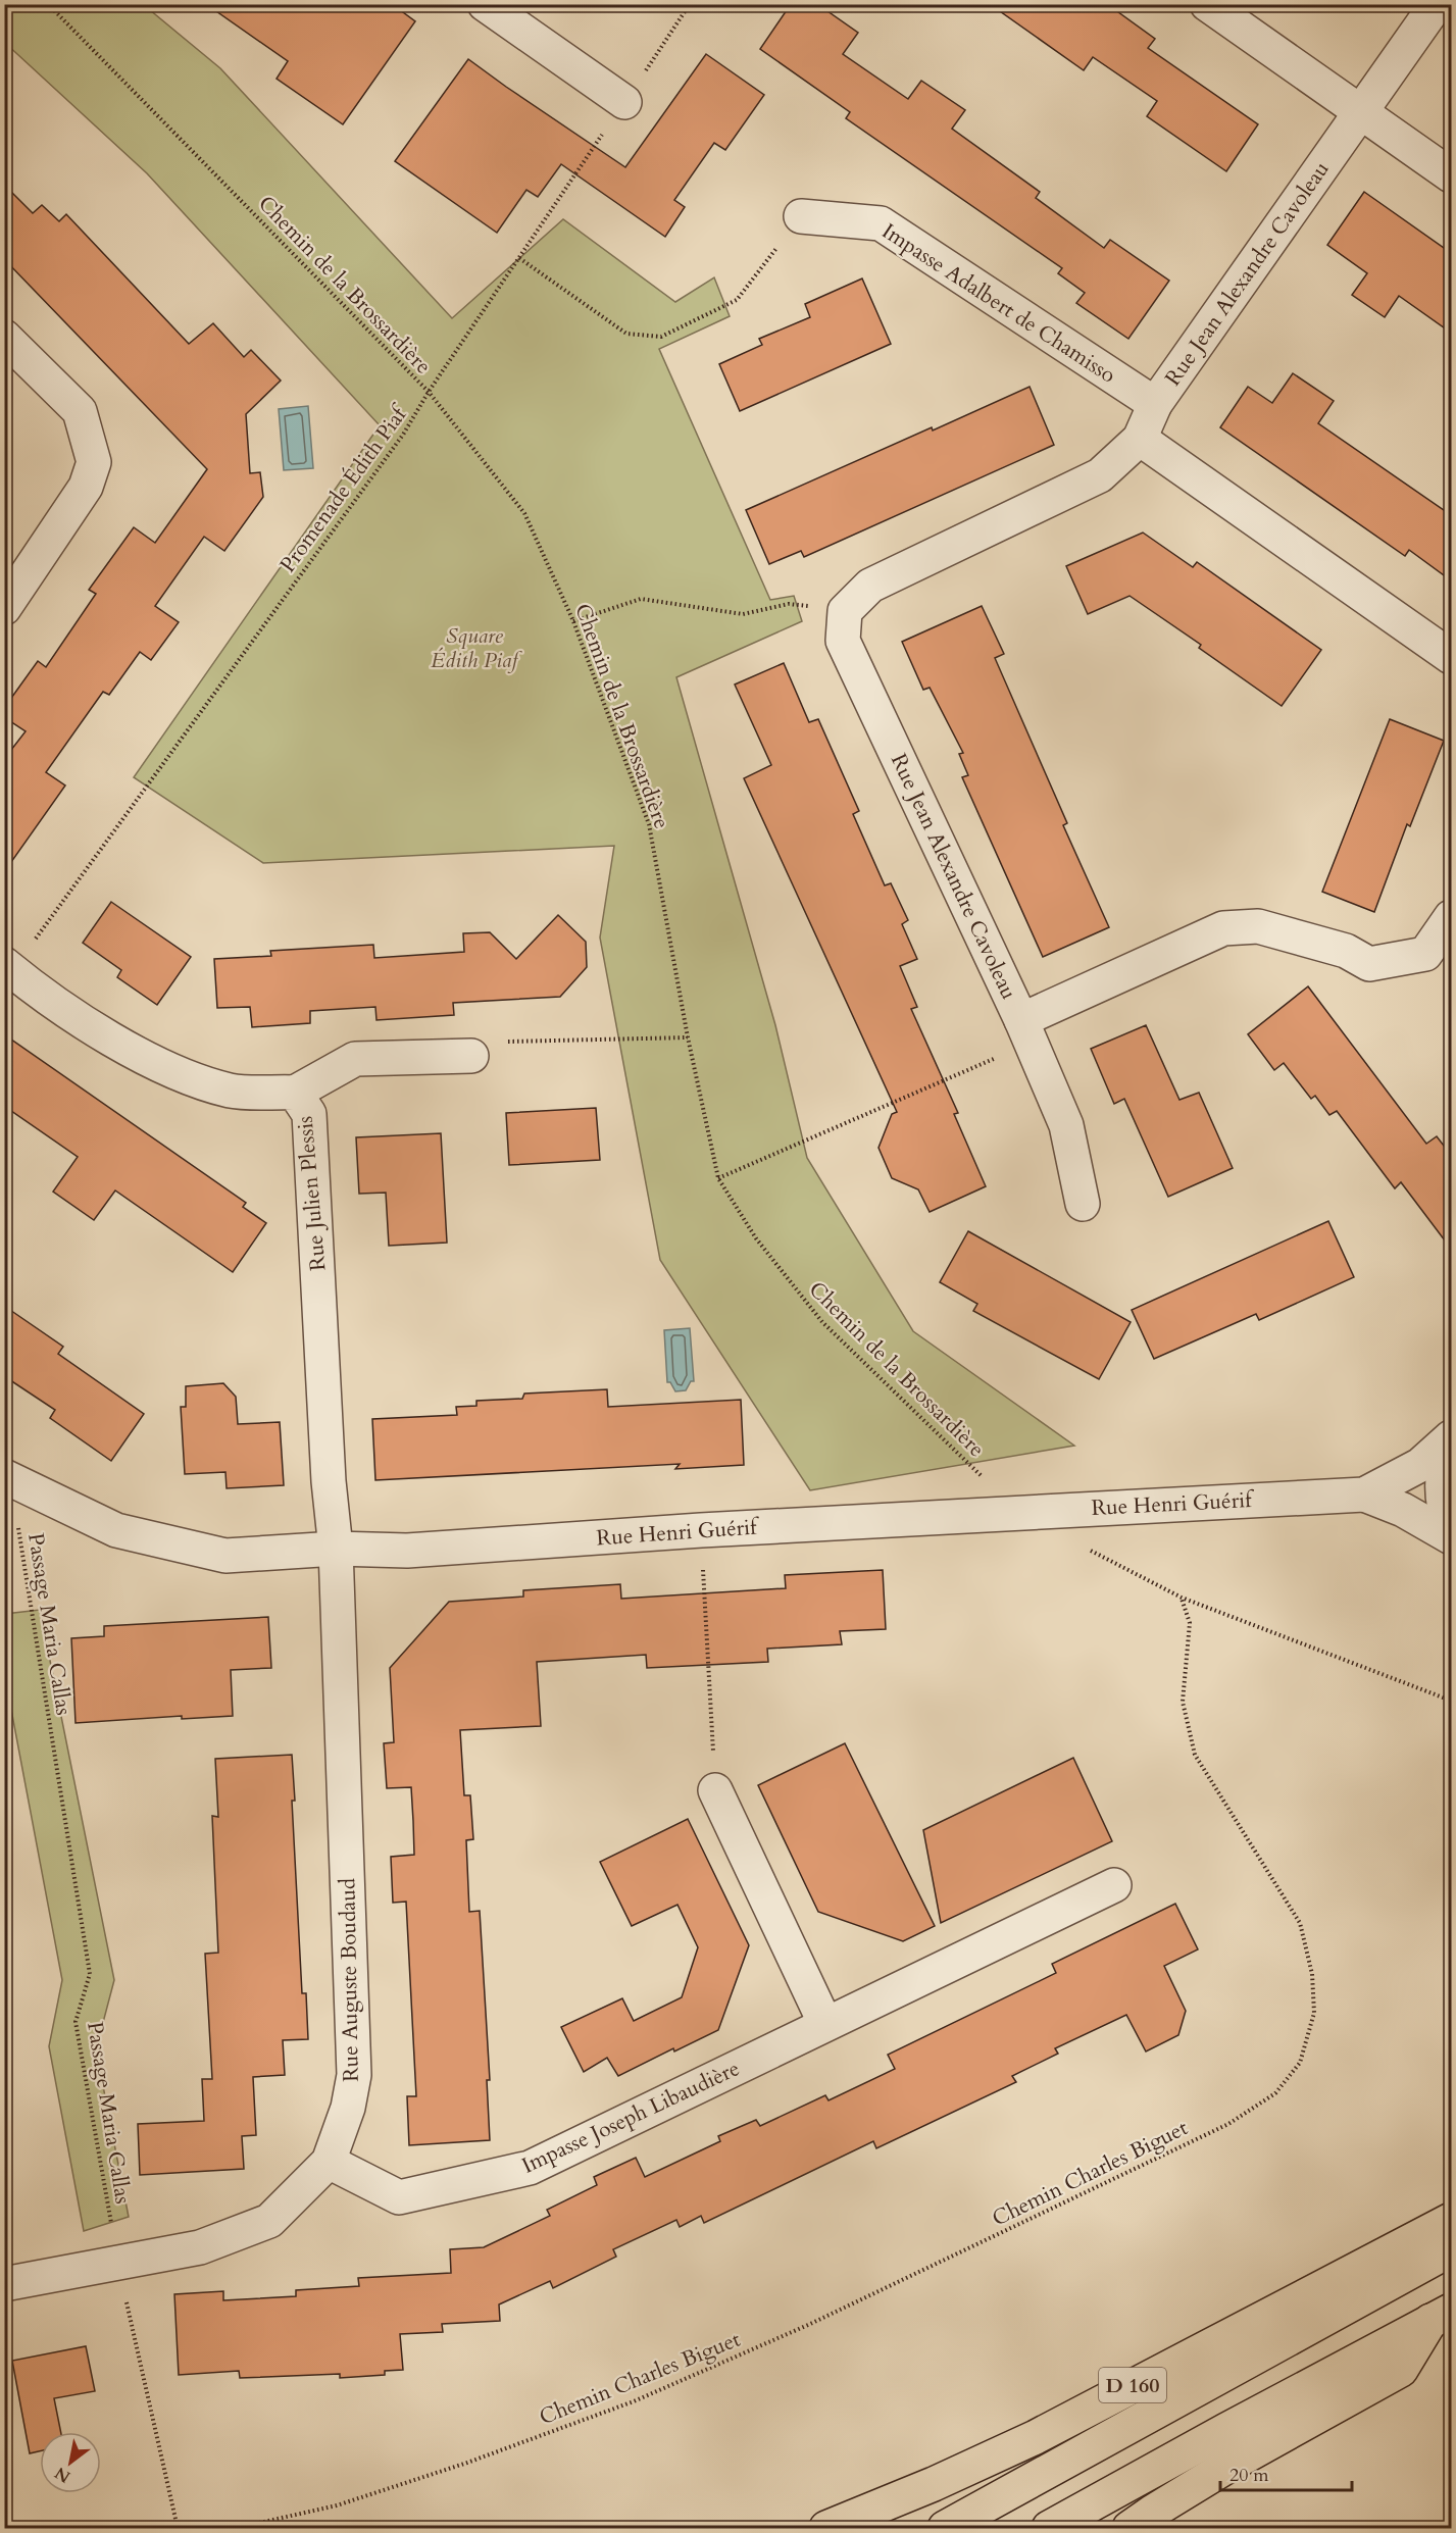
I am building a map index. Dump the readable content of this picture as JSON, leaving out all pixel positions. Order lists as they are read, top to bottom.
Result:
{
  "streets": {
    "highway": ["D 160"],
    "street": [
      "Rue Jean Alexandre Cavoleau",
      "Impasse Adalbert de Chamisso",
      "Rue Julien Plessis",
      "Rue Henri Guérif",
      "Rue Auguste Boudaud",
      "Impasse Joseph Libaudière"
    ],
    "path": [
      "Chemin de la Brossardière",
      "Promenade Édith Piaf",
      "Passage Maria Callas",
      "Chemin Charles Biguet"
    ]
  },
  "crossings": [
    ["Rue Jean Alexandre Cavoleau", "Impasse Adalbert de Chamisso"],
    ["Chemin de la Brossardière", "Promenade Édith Piaf"],
    ["Chemin de la Brossardière", "Rue Henri Guérif"],
    ["Promenade Édith Piaf", "Rue Julien Plessis"],
    ["Rue Julien Plessis", "Rue Henri Guérif"],
    ["Rue Julien Plessis", "Rue Auguste Boudaud"],
    ["Rue Henri Guérif", "Passage Maria Callas"],
    ["Rue Henri Guérif", "Rue Auguste Boudaud"],
    ["Passage Maria Callas", "Rue Auguste Boudaud"],
    ["Rue Auguste Boudaud", "Impasse Joseph Libaudière"]
  ],
  "parks": ["Square Édith Piaf"],
  "scale_bar": "20 m",
  "north": "bottom left"
}
